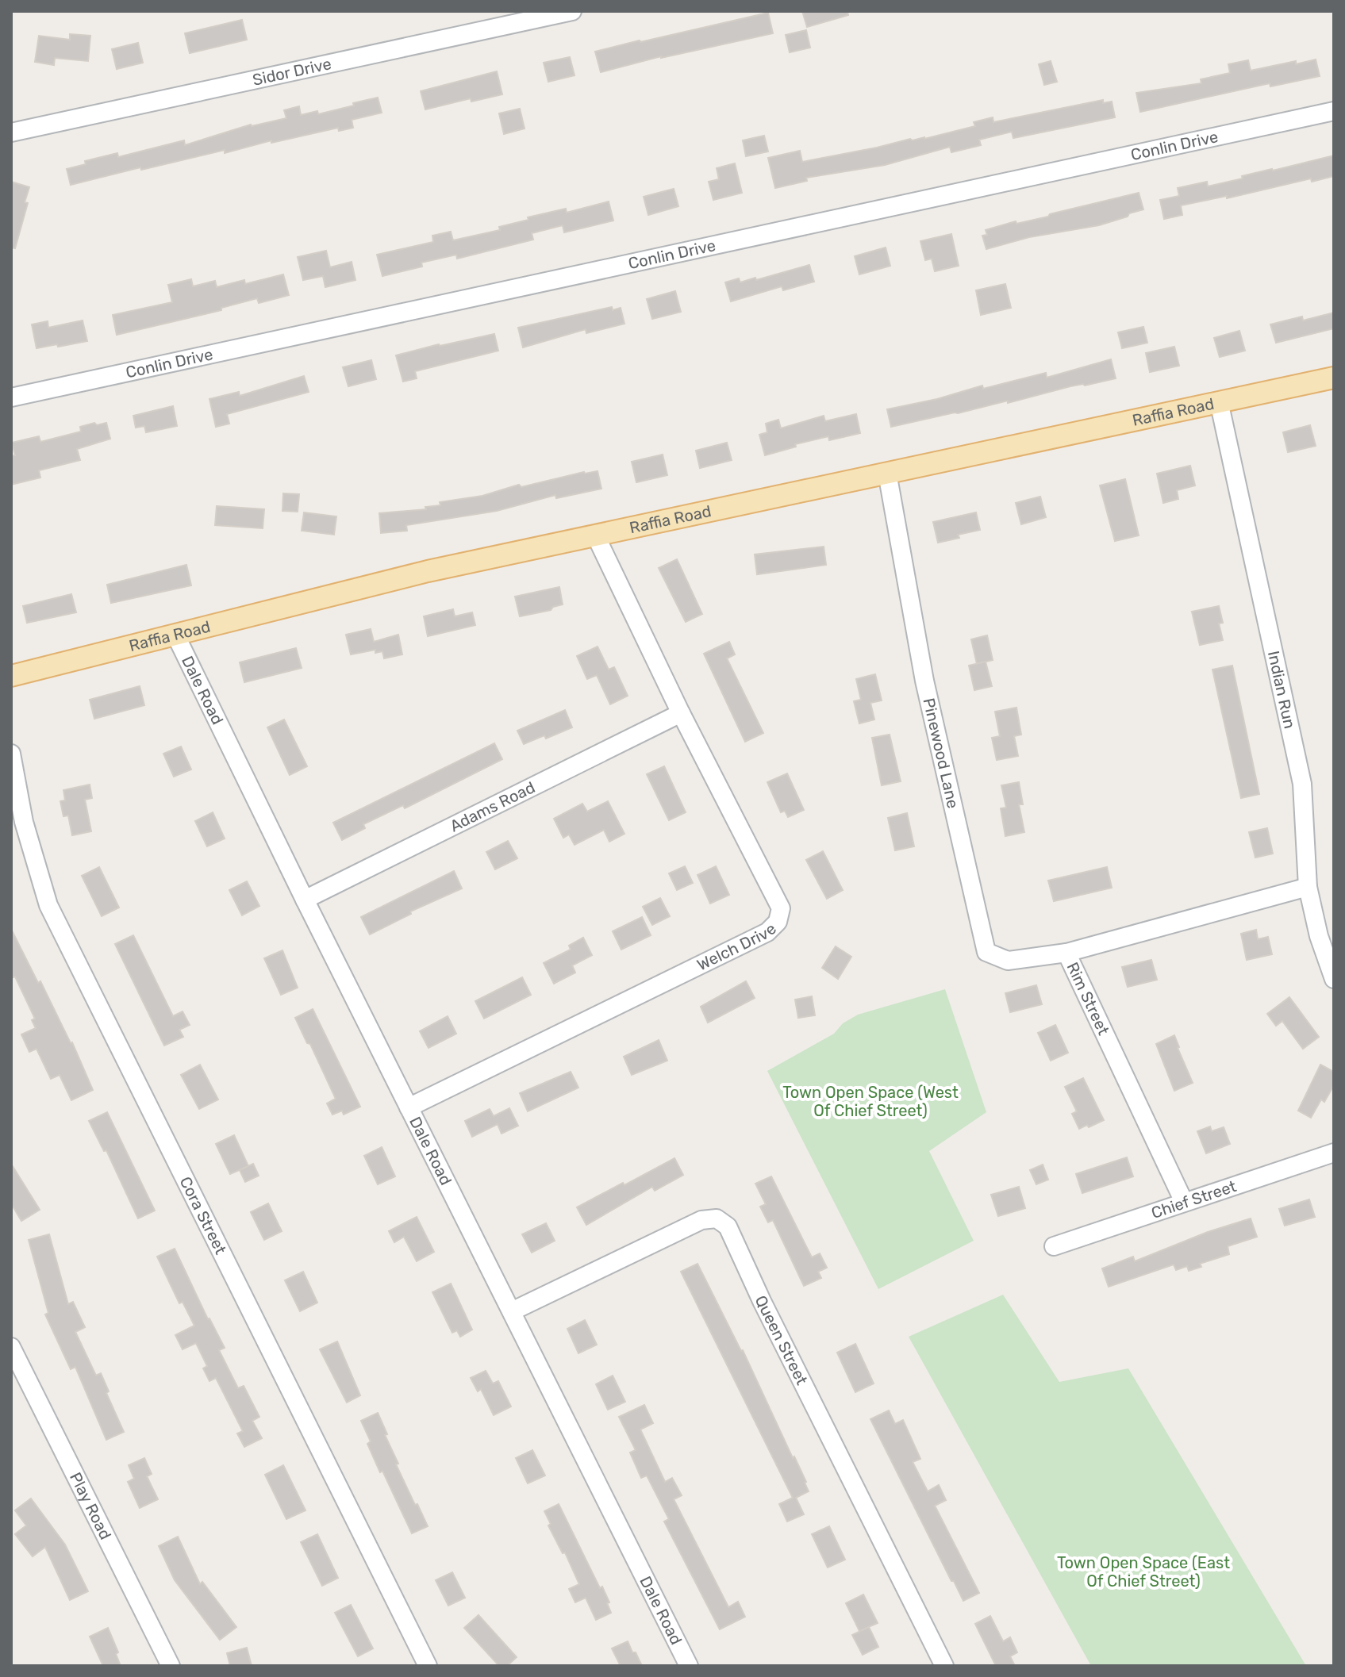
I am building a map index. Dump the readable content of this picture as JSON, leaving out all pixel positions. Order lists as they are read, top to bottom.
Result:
{
  "streets": {
    "main road": ["Raffia Road"],
    "street": [
      "Sidor Drive",
      "Conlin Drive",
      "Dale Road",
      "Indian Run",
      "Pinewood Lane",
      "Adams Road",
      "Welch Drive",
      "Rim Street",
      "Chief Street",
      "Cora Street",
      "Queen Street",
      "Play Road"
    ]
  },
  "crossings": [
    ["Raffia Road", "Dale Road"],
    ["Raffia Road", "Indian Run"],
    ["Raffia Road", "Pinewood Lane"],
    ["Raffia Road", "Welch Drive"],
    ["Dale Road", "Adams Road"],
    ["Dale Road", "Welch Drive"],
    ["Dale Road", "Queen Street"],
    ["Indian Run", "Rim Street"],
    ["Pinewood Lane", "Rim Street"],
    ["Adams Road", "Welch Drive"],
    ["Rim Street", "Chief Street"]
  ],
  "parks": ["Town Open Space (West Of Chief Street)", "Town Open Space (East Of Chief Street)"]
}
